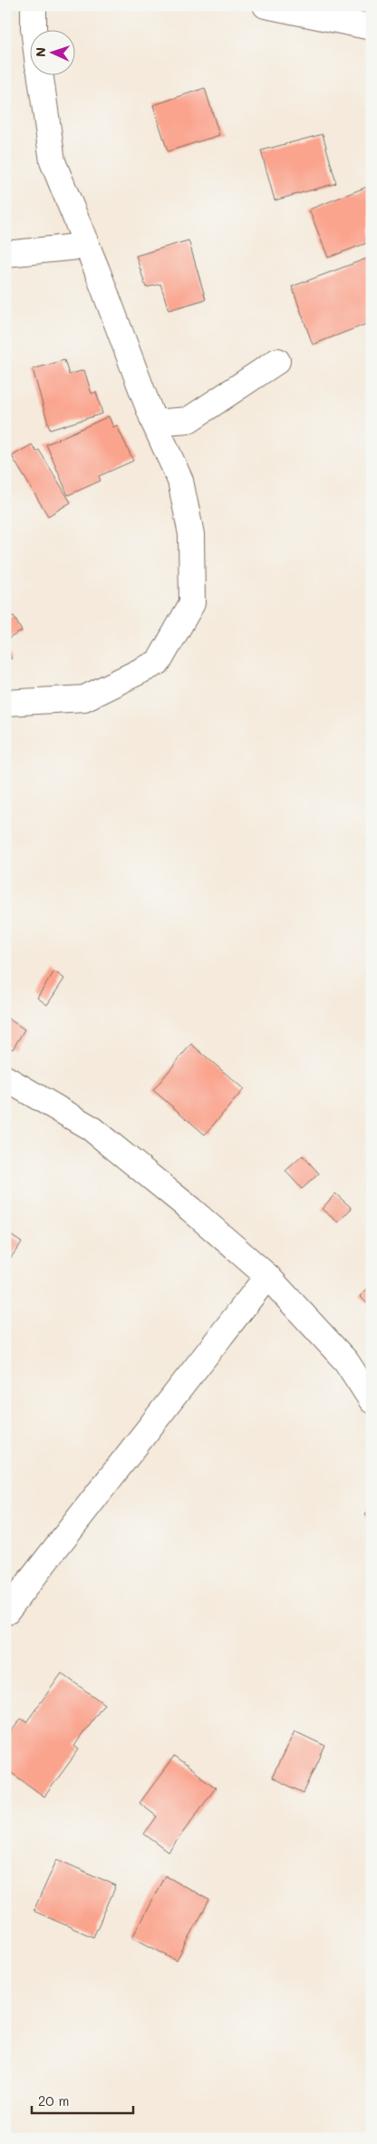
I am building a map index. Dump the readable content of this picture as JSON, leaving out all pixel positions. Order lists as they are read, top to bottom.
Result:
{
  "scale_bar": "20 m",
  "north": "left"
}
